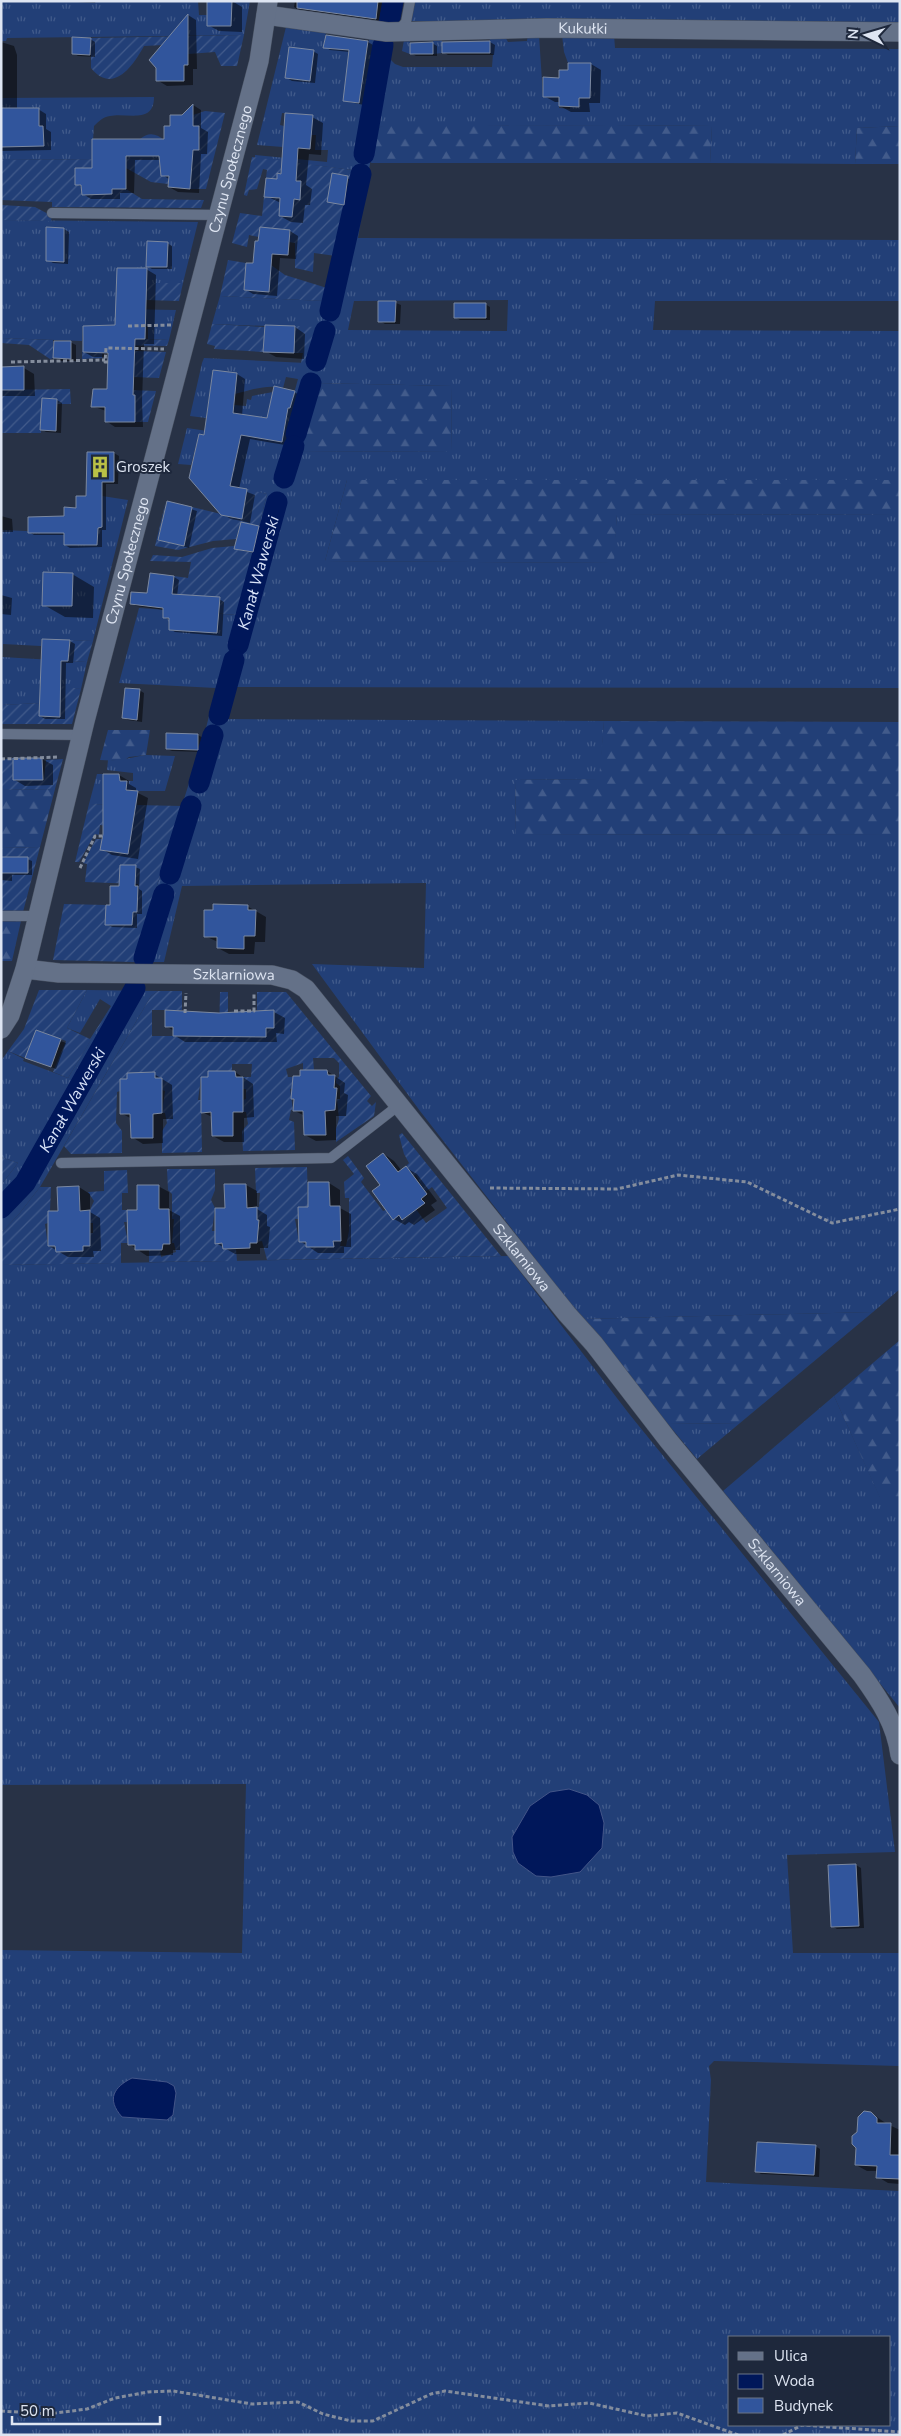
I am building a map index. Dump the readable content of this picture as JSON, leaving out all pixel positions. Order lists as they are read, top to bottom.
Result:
{
  "streets": {
    "street": ["Kukułki", "Czynu Społecznego", "Szklarniowa"]
  },
  "crossings": [
    ["Kukułki", "Czynu Społecznego"],
    ["Czynu Społecznego", "Szklarniowa"]
  ],
  "water": ["Kanał Wawerski"],
  "places": {
    "building": ["Groszek"]
  },
  "legend": ["Ulica", "Woda", "Budynek"],
  "scale_bar": "50 m",
  "north": "left"
}
